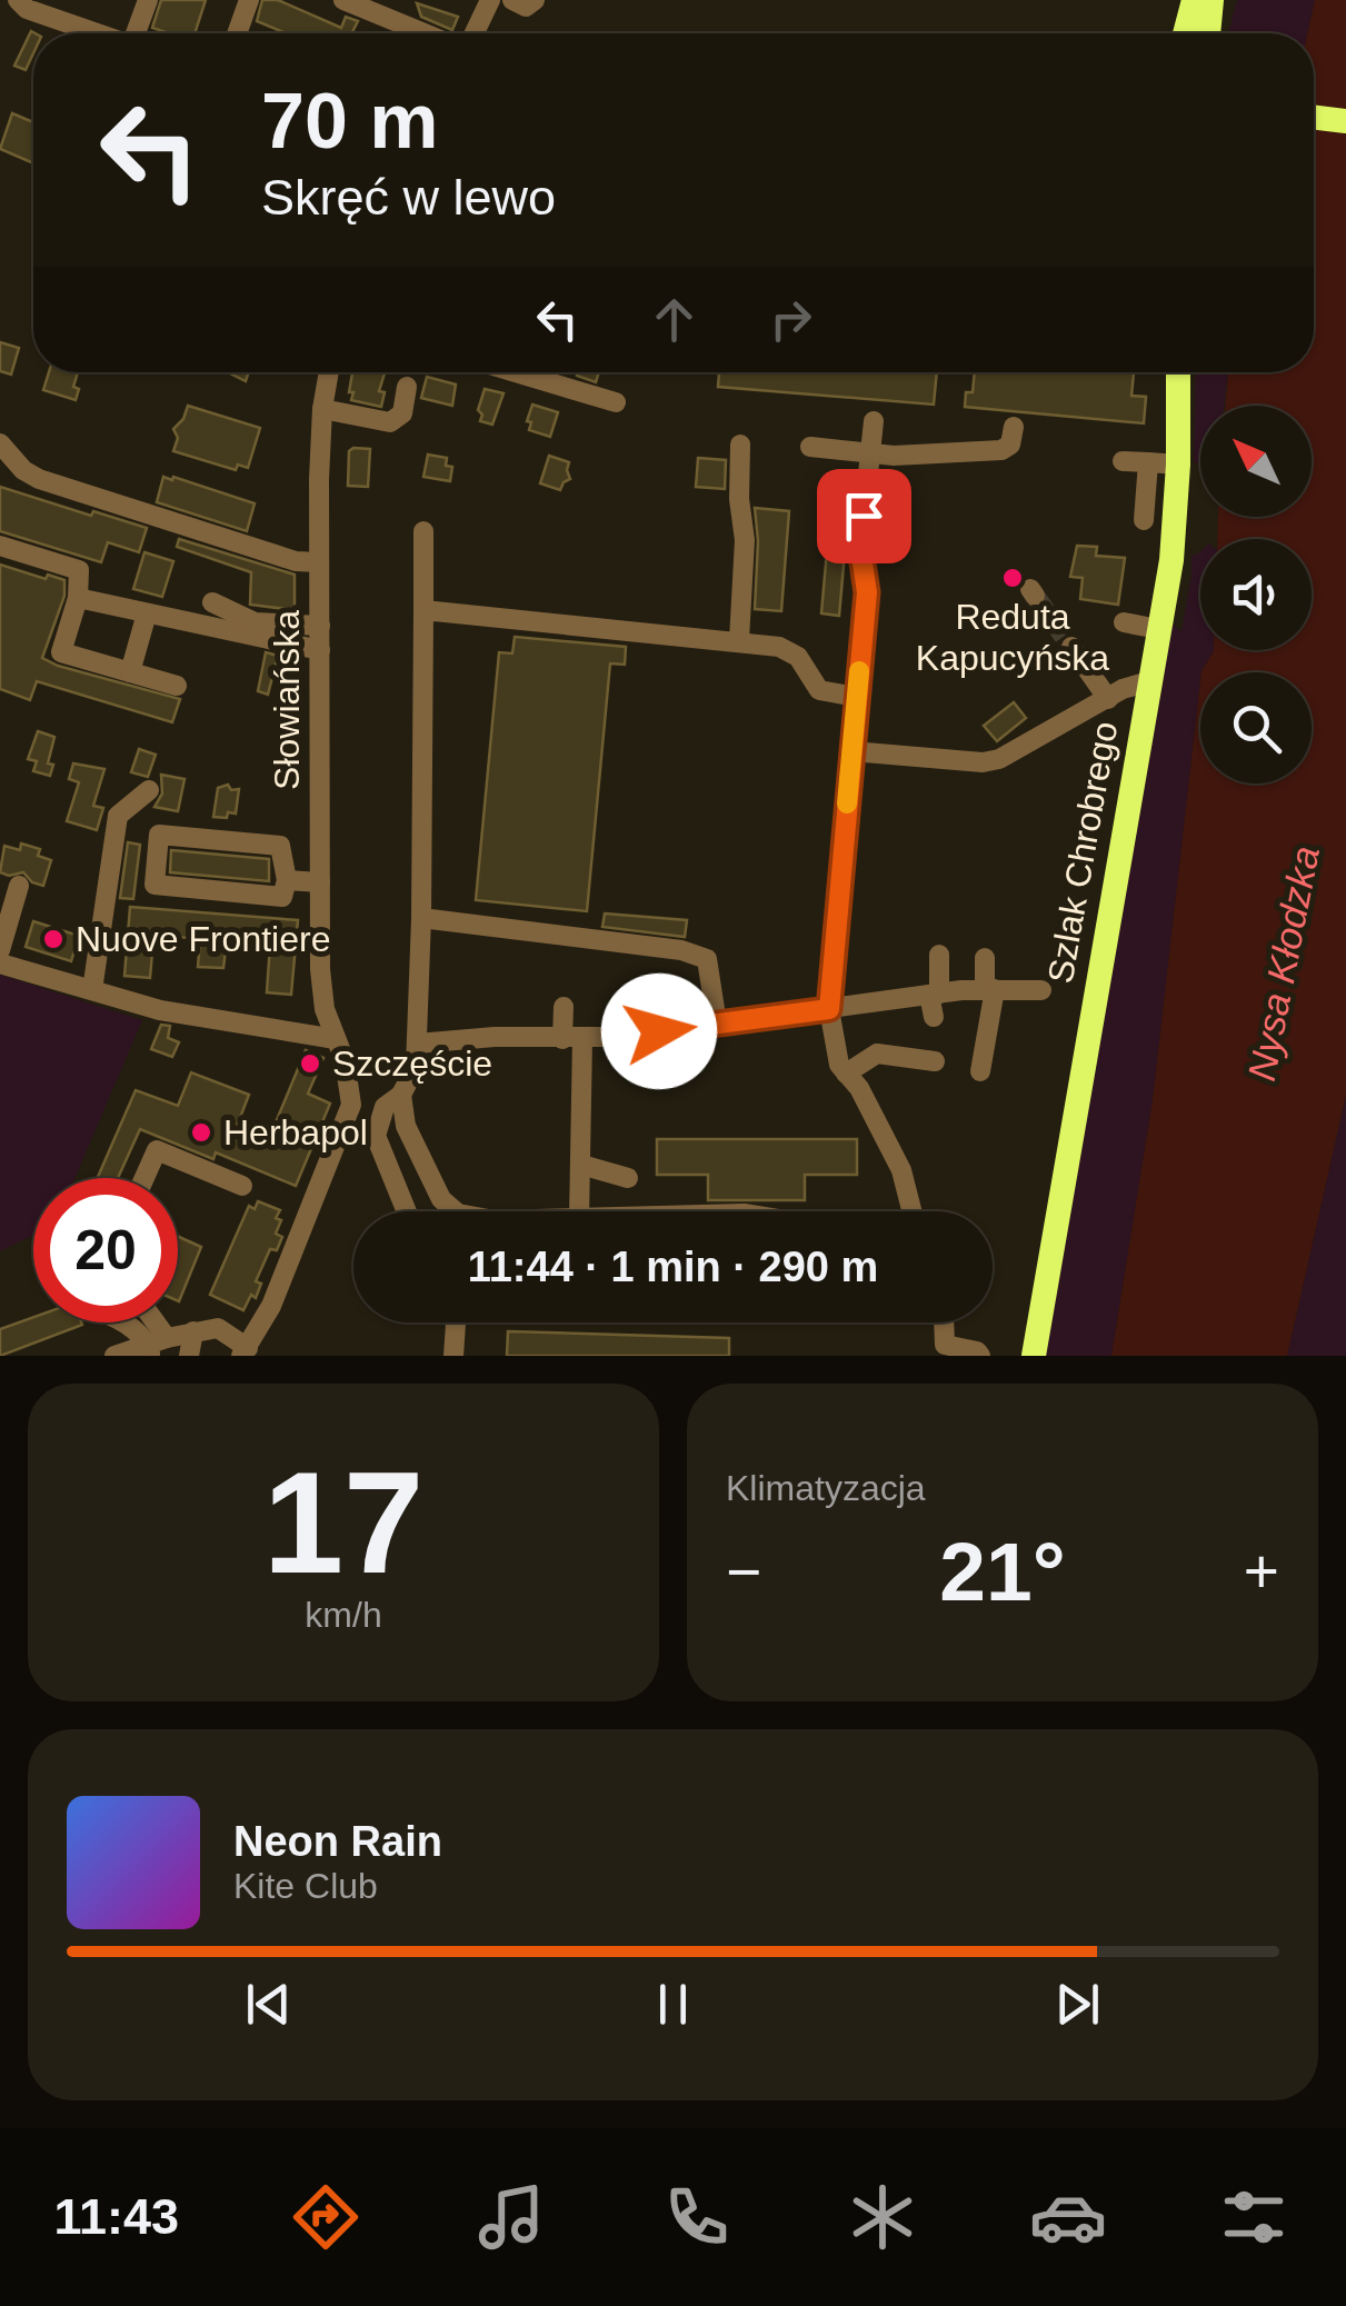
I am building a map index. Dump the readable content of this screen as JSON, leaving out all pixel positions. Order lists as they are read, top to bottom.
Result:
{
  "streets": {
    "main road": ["Szlak Chrobrego"],
    "street": ["Słowiańska"]
  },
  "water": ["Nysa Kłodzka"],
  "places": [
    "Reduta Kapucyńska",
    "Nuove Frontiere",
    "Szczęście",
    "Herbapol"
  ],
  "north": "top left",
  "page": {
    "turn": ["70 m", "Skręć w lewo"],
    "limit": "20",
    "trip": "11:44 · 1 min · 290 m",
    "tile": [
      ["17", "km/h"],
      "Klimatyzacja"
    ],
    "heat": ["−", "21°", "+"],
    "song": ["Neon Rain", "Kite Club"],
    "tabs": "11:43"
  }
}
